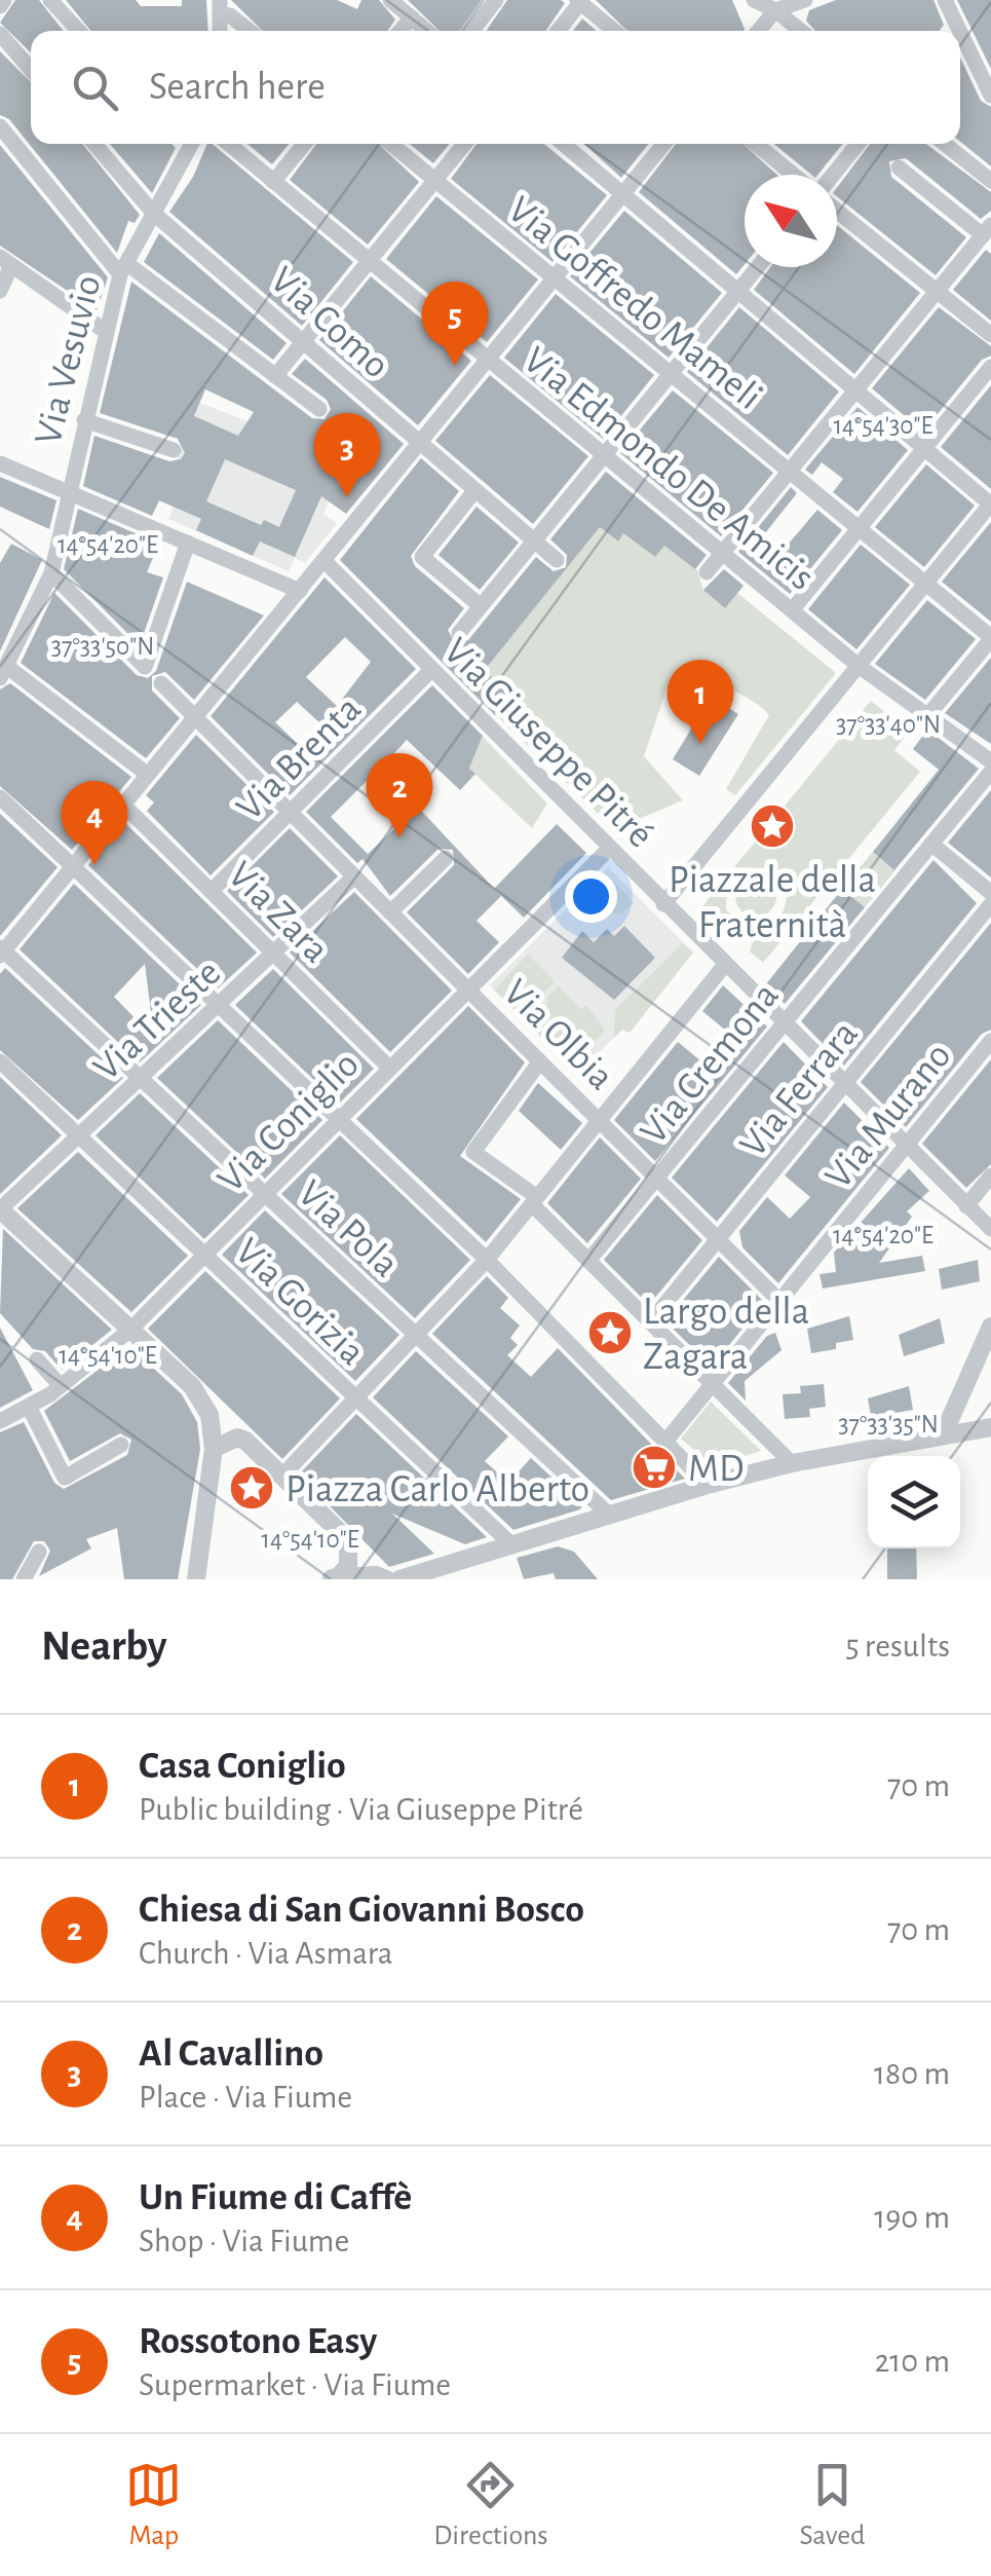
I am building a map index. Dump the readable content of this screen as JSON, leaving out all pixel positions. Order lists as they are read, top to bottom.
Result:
{
  "streets": {
    "street": [
      "Via Goffredo Mameli",
      "Via Como",
      "Via Vesuvio",
      "Via Edmondo De Amicis",
      "Via Giuseppe Pitré",
      "Via Brenta",
      "Via Zara",
      "Via Trieste",
      "Via Olbia",
      "Via Cremona",
      "Via Ferrara",
      "Via Murano",
      "Via Coniglio",
      "Via Pola",
      "Via Gorizia"
    ]
  },
  "crossings": [
    ["Via Como", "Via Vesuvio"],
    ["Via Giuseppe Pitré", "Via Brenta"],
    ["Via Giuseppe Pitré", "Via Cremona"],
    ["Via Giuseppe Pitré", "Via Ferrara"],
    ["Via Giuseppe Pitré", "Via Murano"],
    ["Via Giuseppe Pitré", "Via Coniglio"],
    ["Via Brenta", "Via Zara"],
    ["Via Brenta", "Via Olbia"],
    ["Via Zara", "Via Trieste"],
    ["Via Zara", "Via Coniglio"],
    ["Via Trieste", "Via Olbia"],
    ["Via Trieste", "Via Pola"],
    ["Via Trieste", "Via Gorizia"],
    ["Via Olbia", "Via Cremona"],
    ["Via Olbia", "Via Ferrara"],
    ["Via Olbia", "Via Murano"],
    ["Via Olbia", "Via Coniglio"],
    ["Via Coniglio", "Via Pola"],
    ["Via Coniglio", "Via Gorizia"]
  ],
  "places": {
    "place": ["Piazzale della Fraternità", "Largo della Zagara", "Piazza Carlo Alberto"],
    "supermarket": ["MD"]
  },
  "north": "top left",
  "page": {
    "search": "Search here",
    "pins": [
      "5",
      "3",
      "1",
      "2",
      "4"
    ],
    "heading": ["Nearby", "5 results"],
    "list": [
      {
        "mark": "1",
        "name": "Casa Coniglio",
        "note": "Public building · Via Giuseppe Pitré",
        "value": "70 m"
      },
      {
        "mark": "2",
        "name": "Chiesa di San Giovanni Bosco",
        "note": "Church · Via Asmara",
        "value": "70 m"
      },
      {
        "mark": "3",
        "name": "Al Cavallino",
        "note": "Place · Via Fiume",
        "value": "180 m"
      },
      {
        "mark": "4",
        "name": "Un Fiume di Caffè",
        "note": "Shop · Via Fiume",
        "value": "190 m"
      },
      {
        "mark": "5",
        "name": "Rossotono Easy",
        "note": "Supermarket · Via Fiume",
        "value": "210 m"
      }
    ],
    "nav": ["Map", "Directions", "Saved"]
  },
  "coordinates": [
    "14°54'30\"E",
    "14°54'20\"E",
    "37°33'50\"N",
    "37°33'40\"N",
    "14°54'10\"E",
    "37°33'35\"N"
  ]
}
